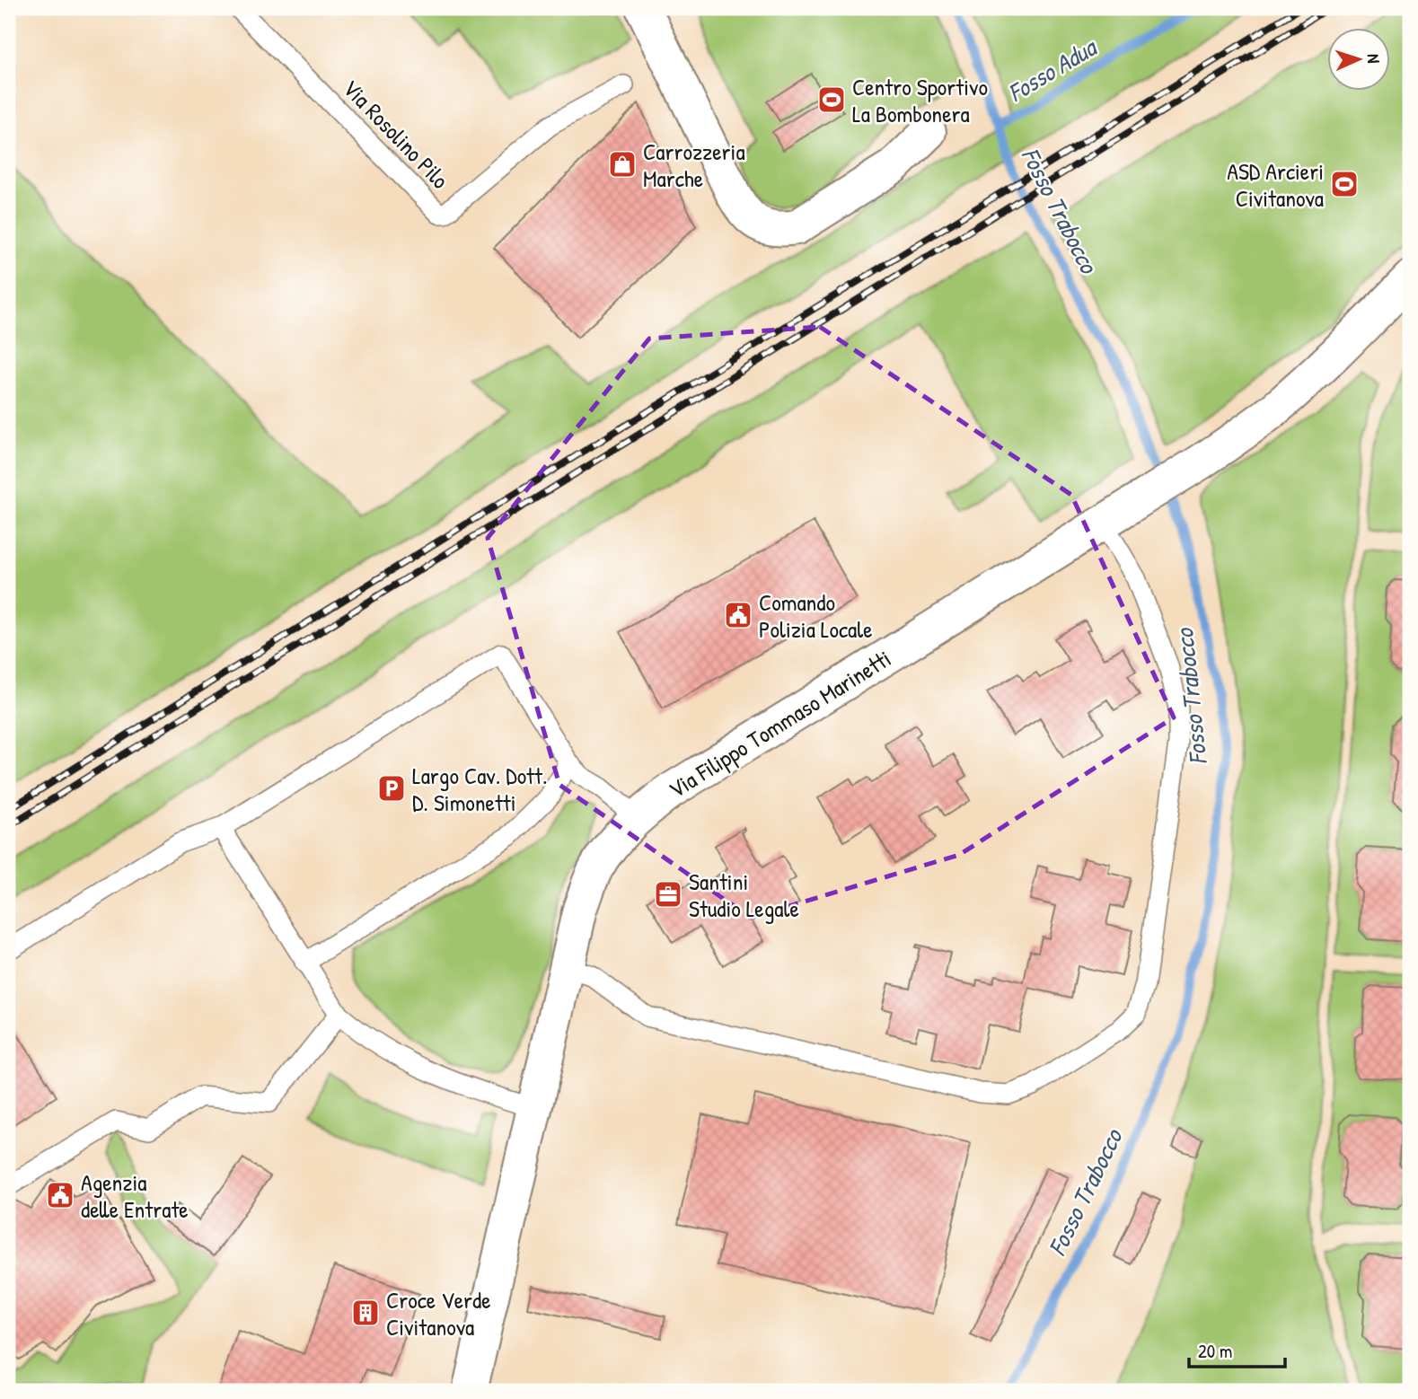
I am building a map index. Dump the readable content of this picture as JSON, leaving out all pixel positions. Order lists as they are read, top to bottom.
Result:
{
  "streets": {
    "street": ["Via Filippo Tommaso Marinetti"],
    "lane": ["Via Rosolino Pilo"]
  },
  "water": ["Fosso Adua", "Fosso Trabocco"],
  "places": {
    "sports": ["Centro Sportivo La Bombonera", "ASD Arcieri Civitanova"],
    "shop": ["Carrozzeria Marche"],
    "public building": ["Comando Polizia Locale", "Agenzia delle Entrate"],
    "parking": ["Largo Cav. Dott. D. Simonetti"],
    "office": ["Santini Studio Legale"],
    "building": ["Croce Verde Civitanova"]
  },
  "scale_bar": "20 m",
  "north": "right"
}
